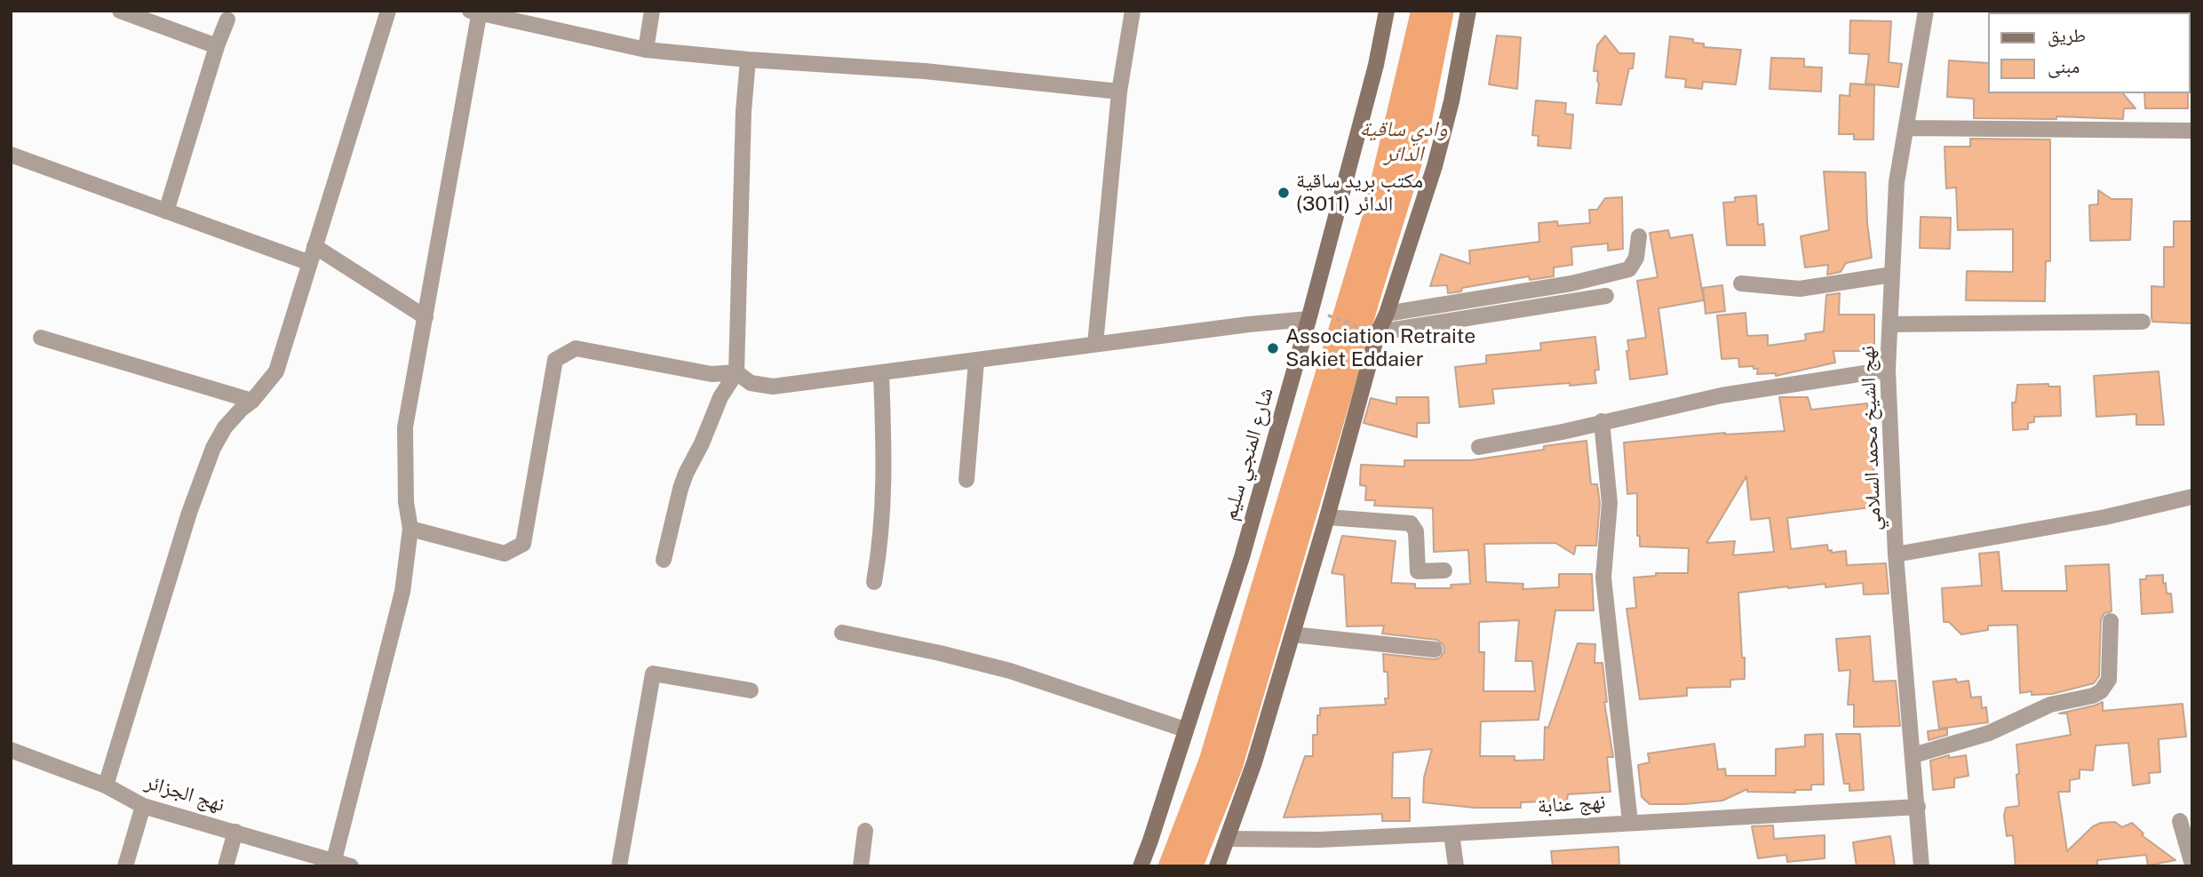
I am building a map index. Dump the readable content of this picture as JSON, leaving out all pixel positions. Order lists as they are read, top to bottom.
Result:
{
  "streets": {
    "main road": ["شارع المنجي سليم"],
    "street": ["نهج الشيخ محمد السلامي", "نهج الجزائر", "نهج عنابة"]
  },
  "crossings": [
    ["نهج الشيخ محمد السلامي", "نهج عنابة"]
  ],
  "water": ["وادي ساقية الدائر"],
  "places": ["مكتب بريد ساقية الدائر (3011)", "Association Retraite Sakiet Eddaier"],
  "legend": ["طريق", "مبنى"]
}
